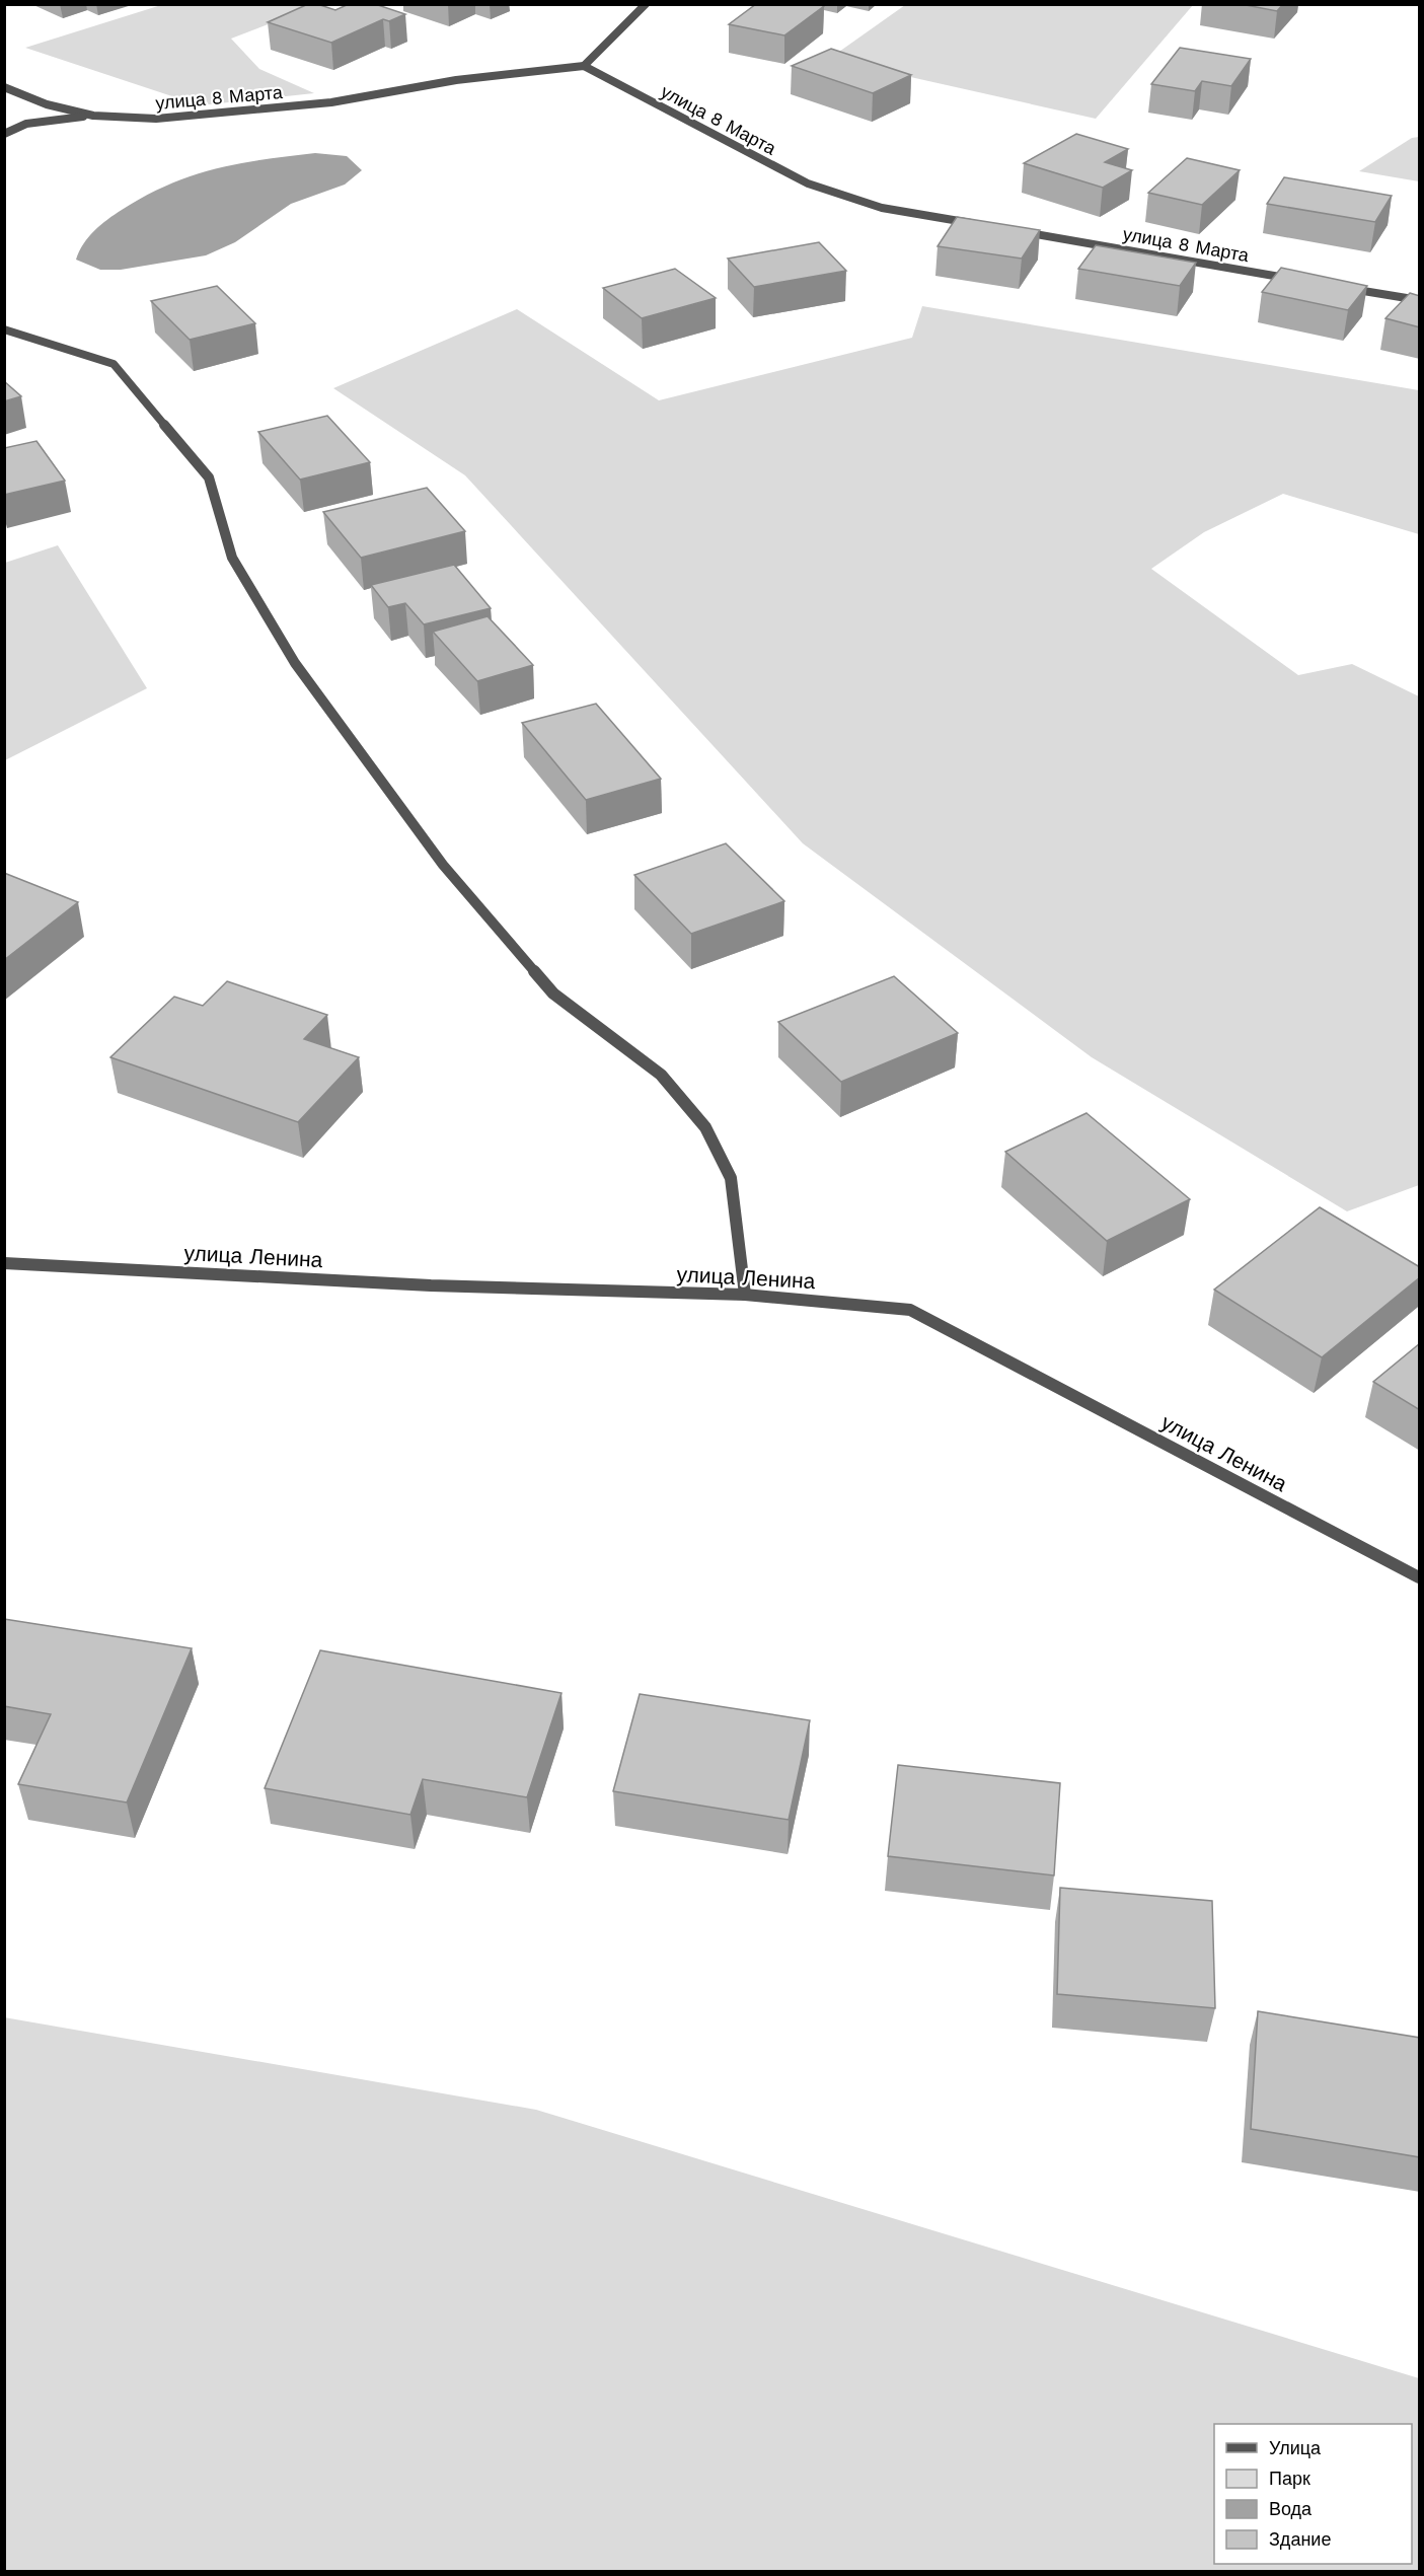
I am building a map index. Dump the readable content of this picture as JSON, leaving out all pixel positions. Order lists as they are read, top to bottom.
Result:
{
  "streets": {
    "street": ["улица 8 Марта", "улица Ленина"]
  },
  "legend": [
    "Улица",
    "Парк",
    "Вода",
    "Здание"
  ]
}
